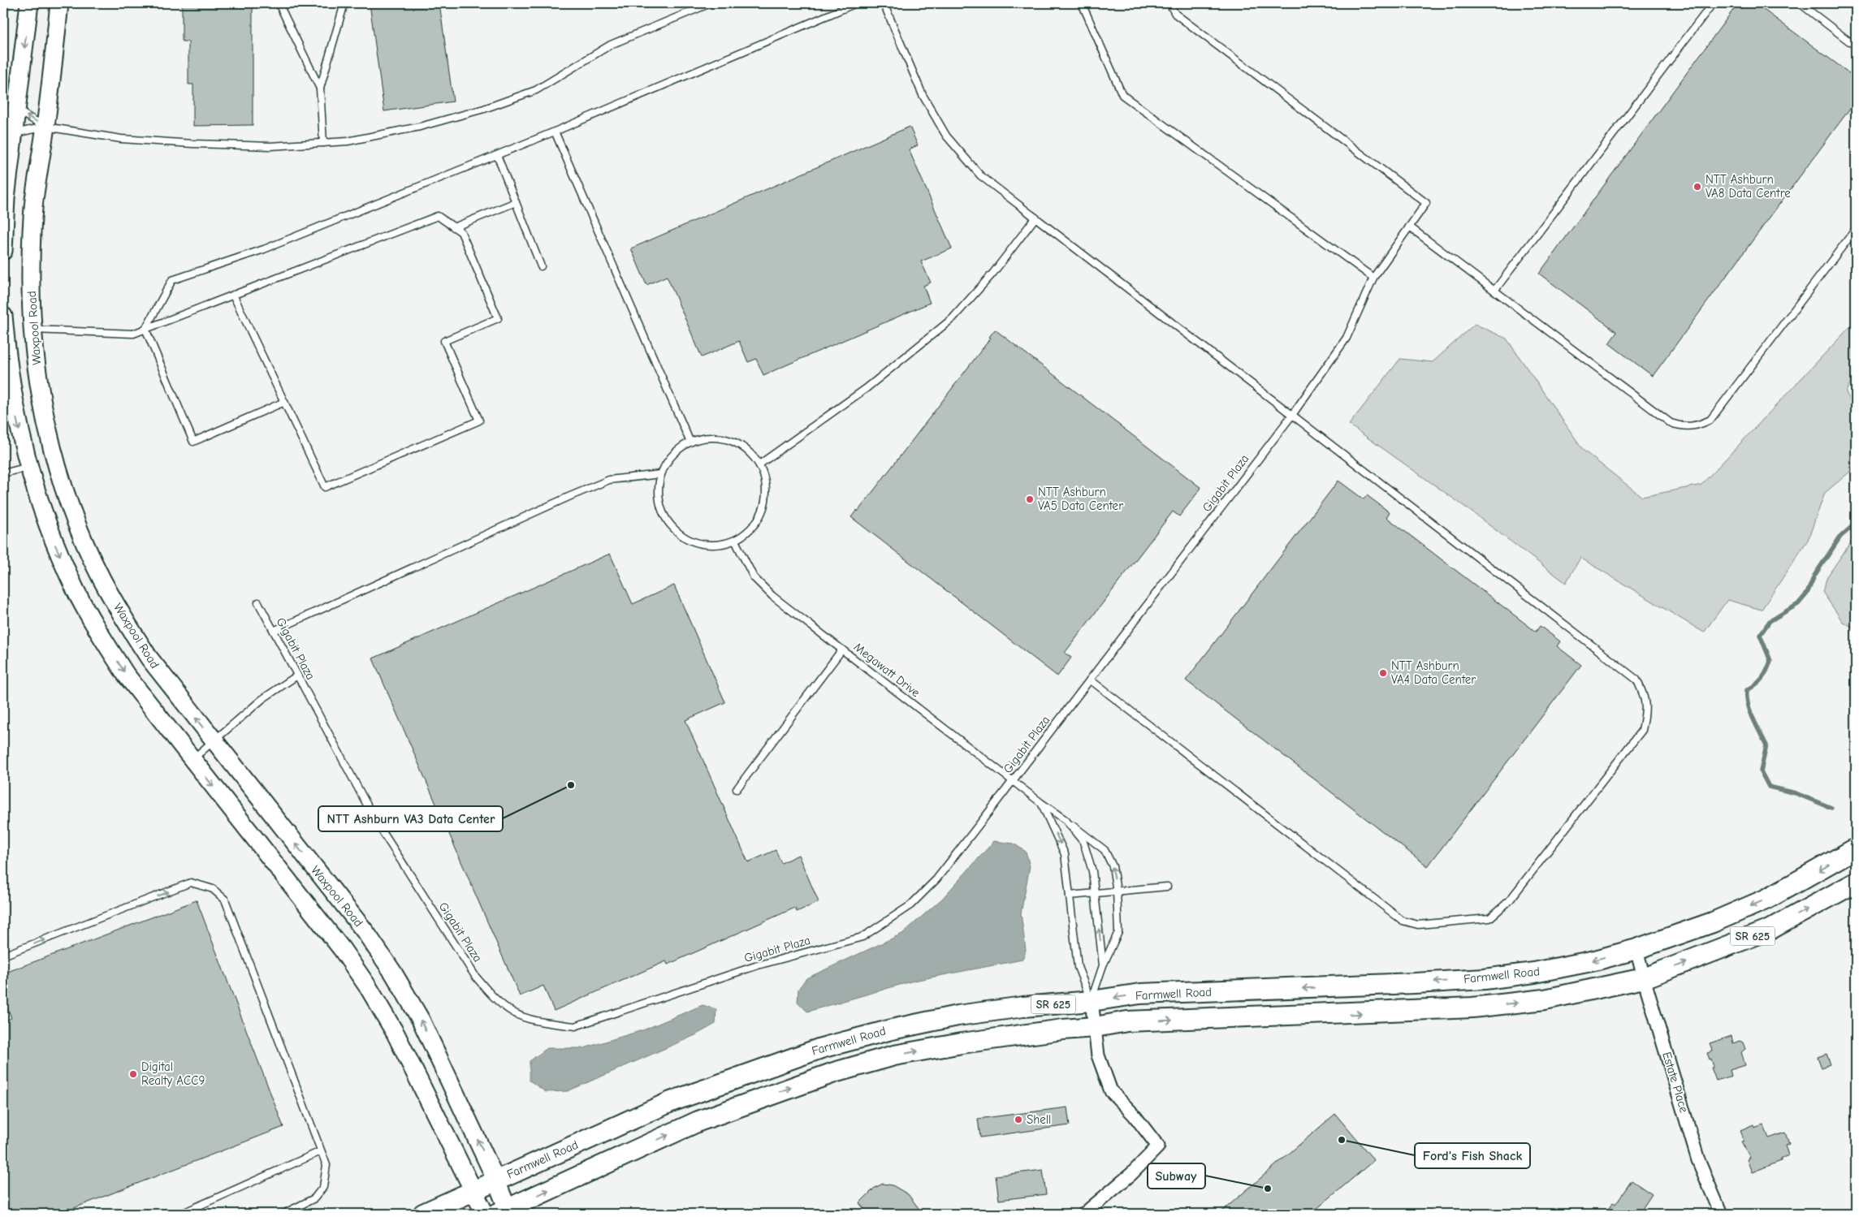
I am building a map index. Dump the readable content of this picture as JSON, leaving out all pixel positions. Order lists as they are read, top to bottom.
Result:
{
  "streets": {
    "main road": ["Waxpool Road", "SR 625", "Farmwell Road"],
    "street": ["Estate Place"],
    "lane": ["Gigabit Plaza", "Megawatt Drive"]
  },
  "crossings": [
    ["Waxpool Road", "SR 625"],
    ["Waxpool Road", "Farmwell Road"],
    ["Gigabit Plaza", "Megawatt Drive"],
    ["SR 625", "Farmwell Road"],
    ["SR 625", "Estate Place"],
    ["Farmwell Road", "Estate Place"]
  ],
  "places": [
    "NTT Ashburn VA8 Data Centre",
    "NTT Ashburn VA5 Data Center",
    "NTT Ashburn VA4 Data Center",
    "NTT Ashburn VA3 Data Center",
    "Digital Realty ACC9",
    "Shell",
    "Ford's Fish Shack",
    "Subway"
  ]
}
